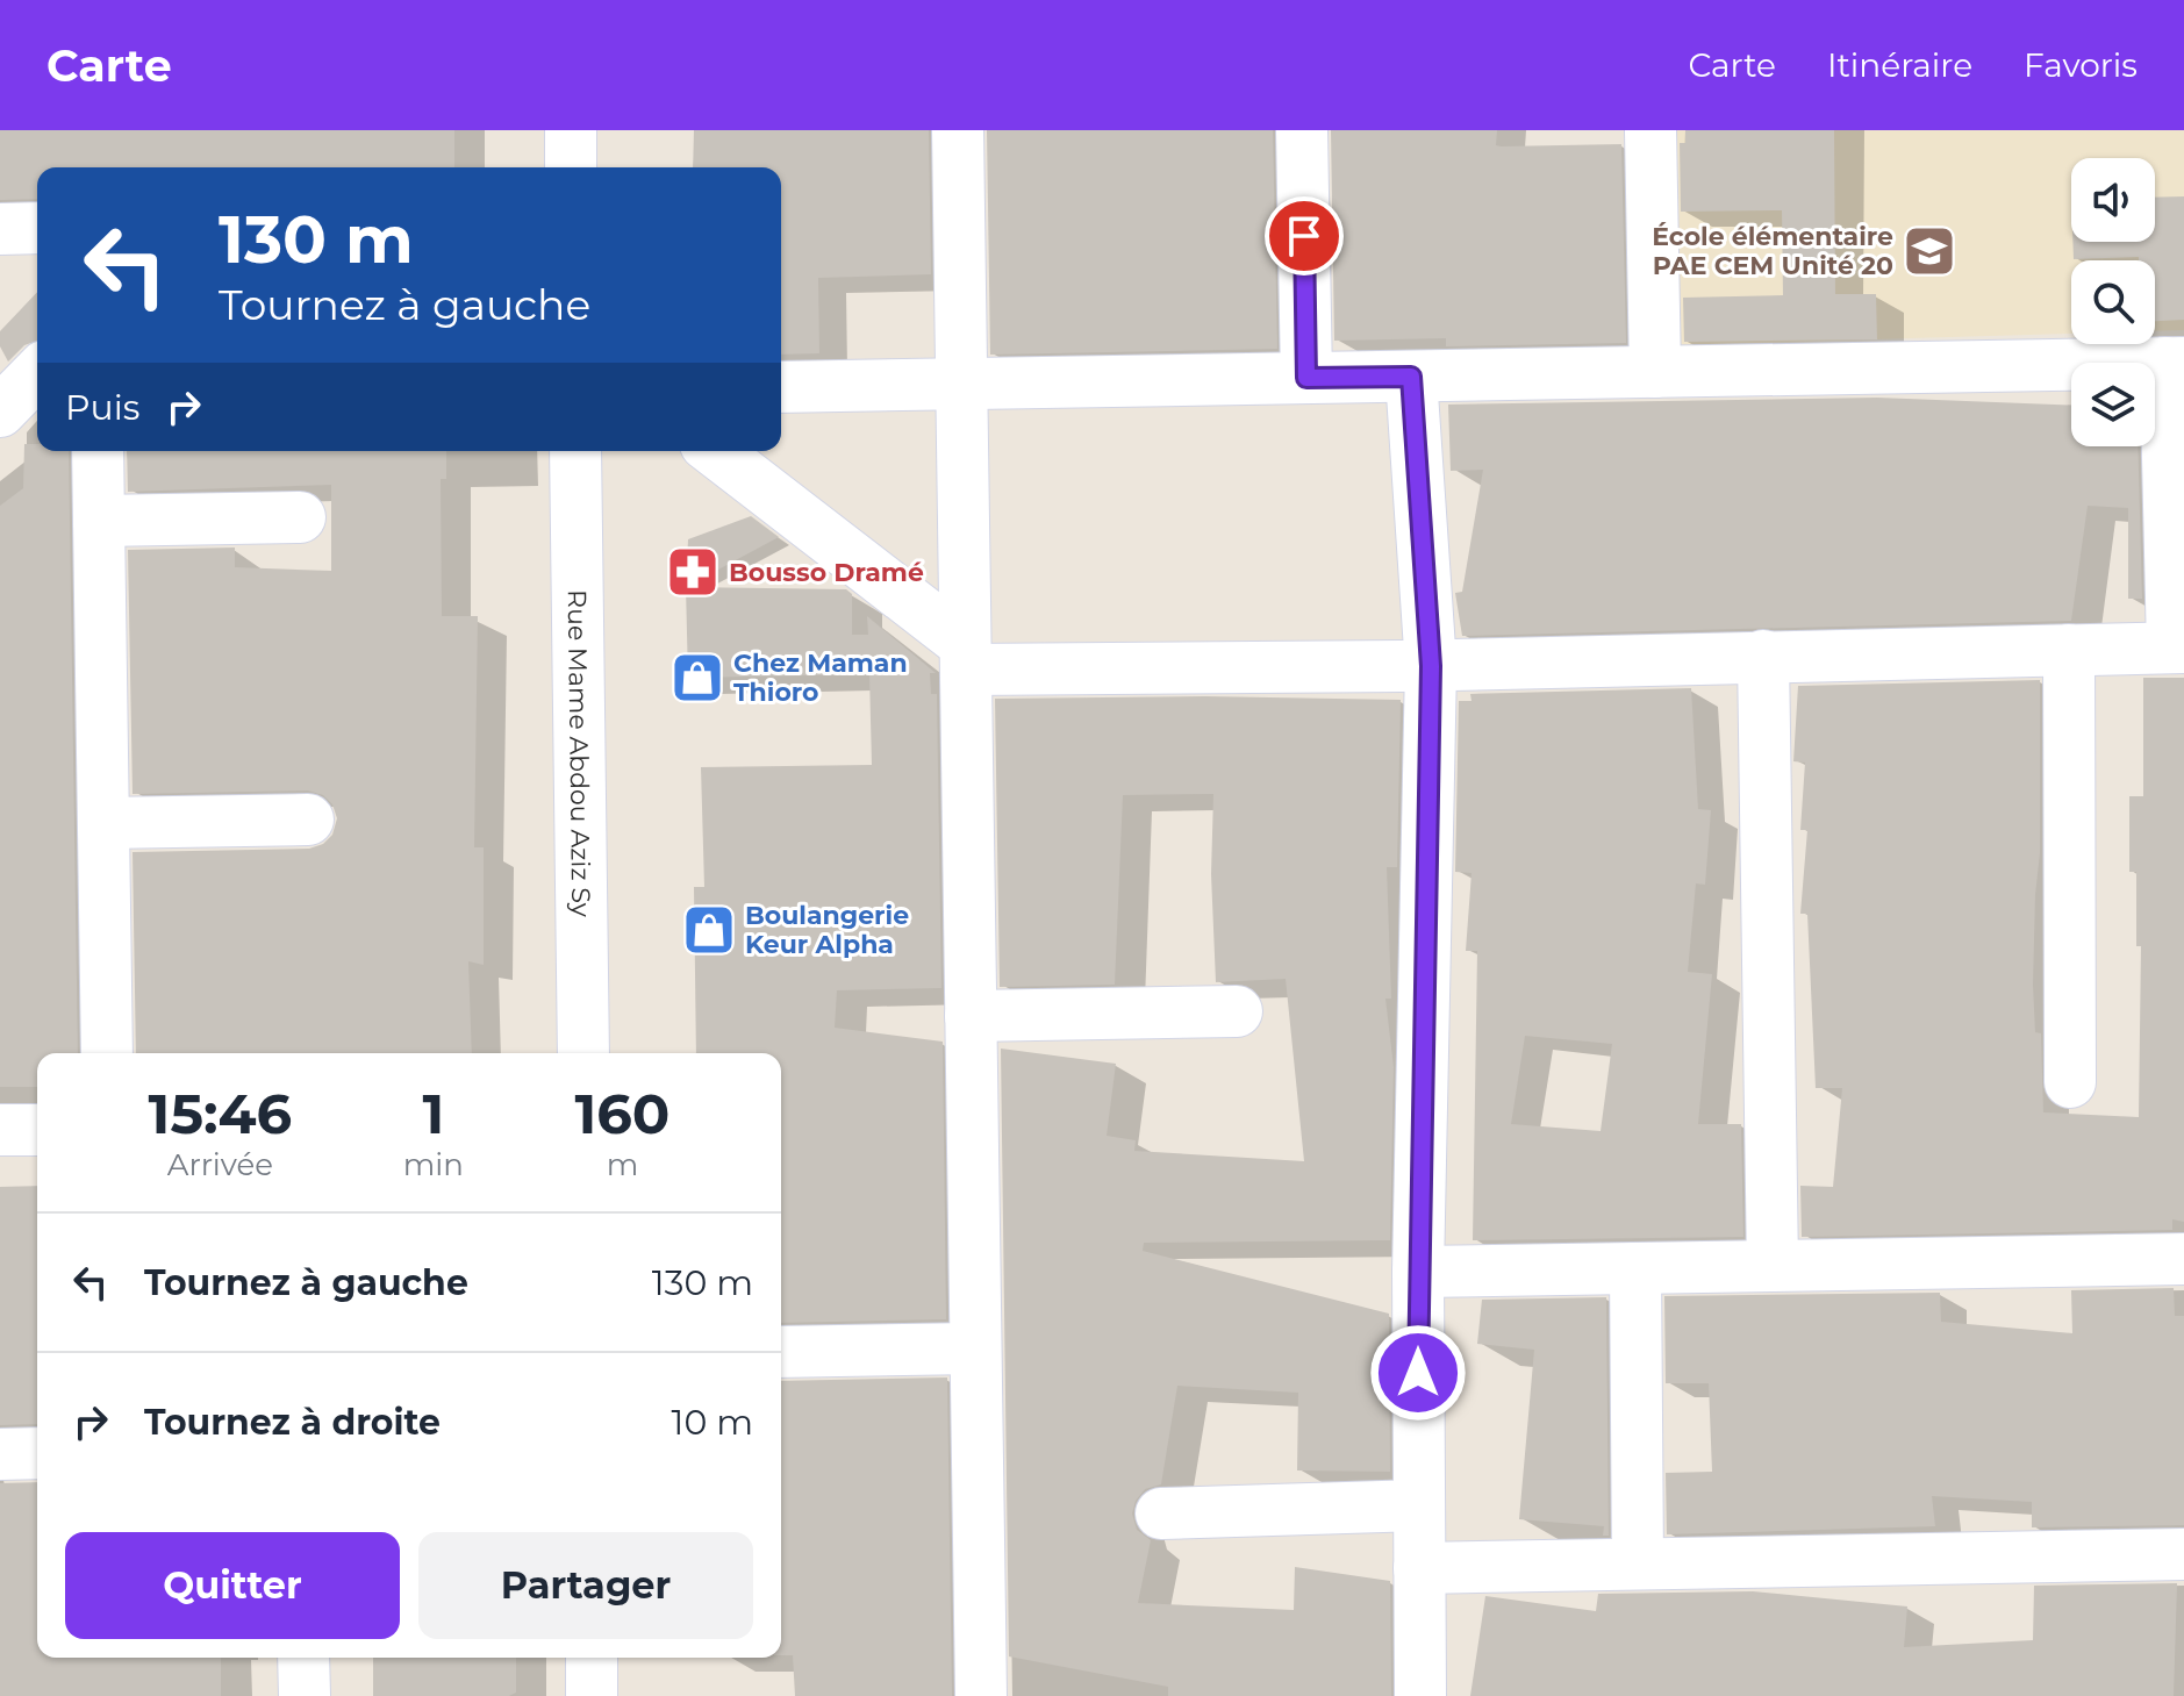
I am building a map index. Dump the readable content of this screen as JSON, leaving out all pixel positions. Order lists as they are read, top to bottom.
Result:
{
  "streets": {
    "street": ["Rue Mame Abdou Aziz Sy"]
  },
  "places": {
    "school or university": ["École élémentaire PAE CEM Unité 20"],
    "pharmacy": ["Bousso Dramé"],
    "shop": ["Chez Maman Thioro", "Boulangerie Keur Alpha"]
  },
  "page": {
    "header": "Carte",
    "nav": ["Carte", "Itinéraire", "Favoris"],
    "turn": ["130 m", "Tournez à gauche"],
    "then": "Puis",
    "eta": [
      "15:46",
      "Arrivée",
      "1",
      "min",
      "160",
      "m"
    ],
    "list": [
      {
        "name": "Tournez à gauche",
        "value": "130 m"
      },
      {
        "name": "Tournez à droite",
        "value": "10 m"
      }
    ],
    "buttons": ["Quitter", "Partager"]
  }
}
